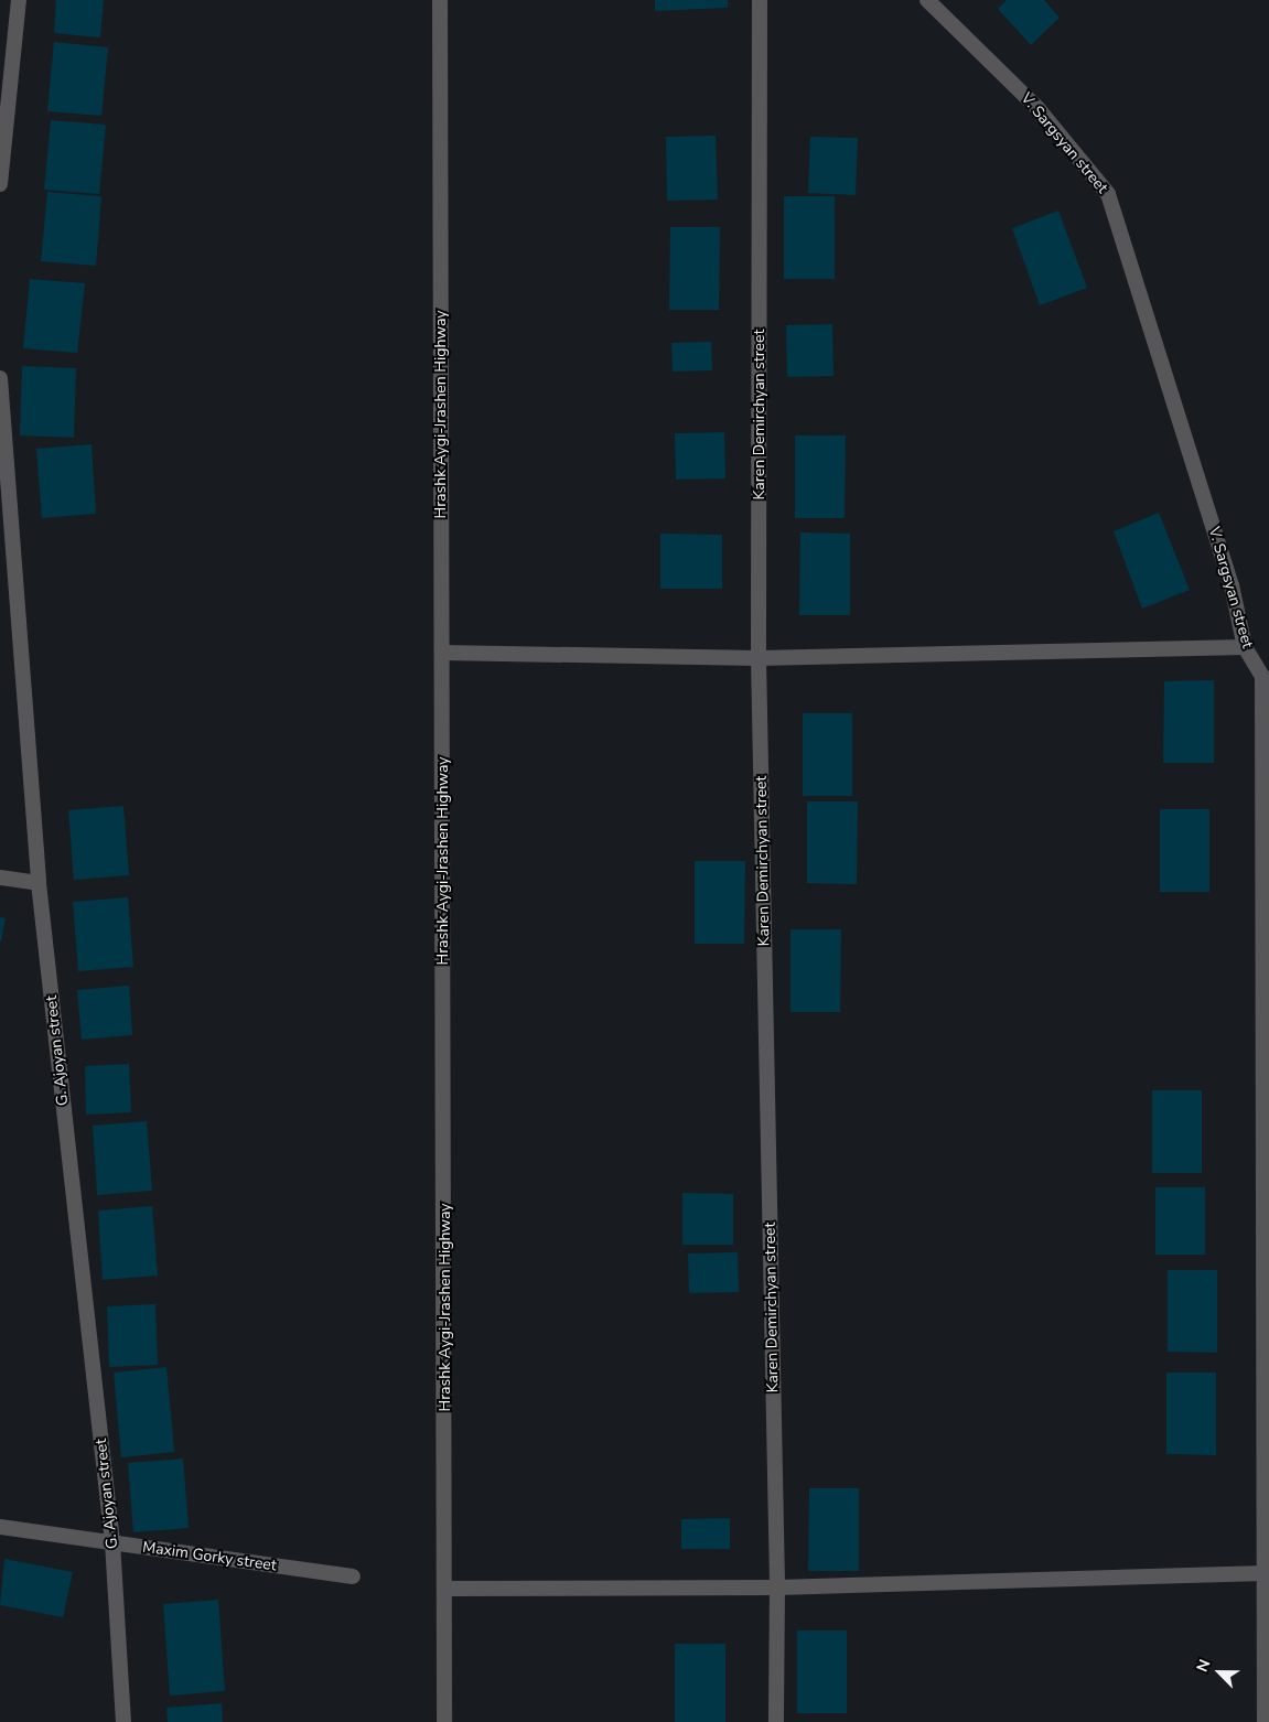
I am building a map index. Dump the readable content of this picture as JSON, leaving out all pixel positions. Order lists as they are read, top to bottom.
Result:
{
  "streets": {
    "street": [
      "V. Sargsyan street",
      "Hrashk Aygi-Jrashen Highway",
      "Karen Demirchyan street",
      "G. Ajoyan street",
      "Maxim Gorky street"
    ]
  },
  "crossings": [
    ["G. Ajoyan street", "Maxim Gorky street"]
  ],
  "north": "top left"
}
